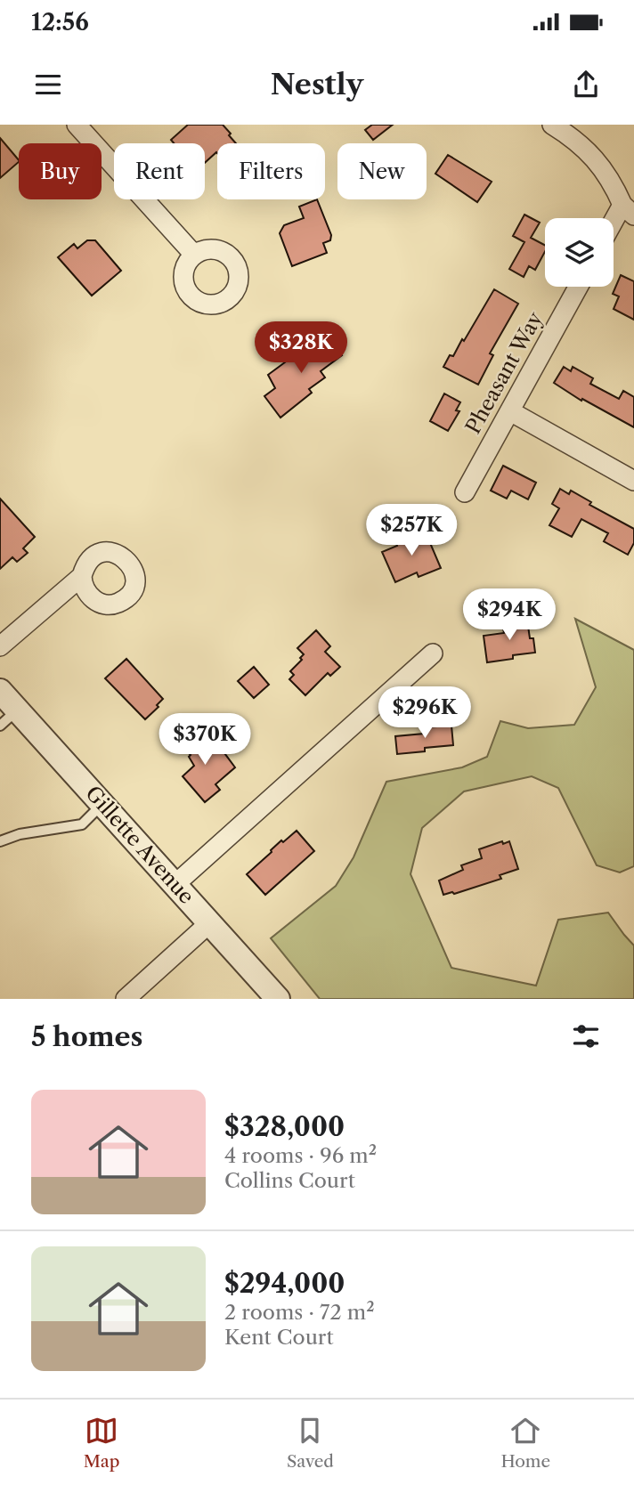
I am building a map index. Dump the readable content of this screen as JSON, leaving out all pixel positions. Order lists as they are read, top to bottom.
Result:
{
  "streets": {
    "street": ["Pheasant Way", "Gillette Avenue"]
  },
  "page": {
    "status": "12:56",
    "header": "Nestly",
    "chip": [
      "Buy",
      "Rent",
      "Filters",
      "New"
    ],
    "price": [
      "$328K",
      "$257K",
      "$294K",
      "$296K",
      "$370K"
    ],
    "heading": "5 homes",
    "list": [
      {
        "name": "$328,000",
        "note": "4 rooms · 96 m² · Collins Court"
      },
      {
        "name": "$294,000",
        "note": "2 rooms · 72 m² · Kent Court"
      }
    ],
    "tabs": ["Map", "Saved", "Home"]
  }
}
